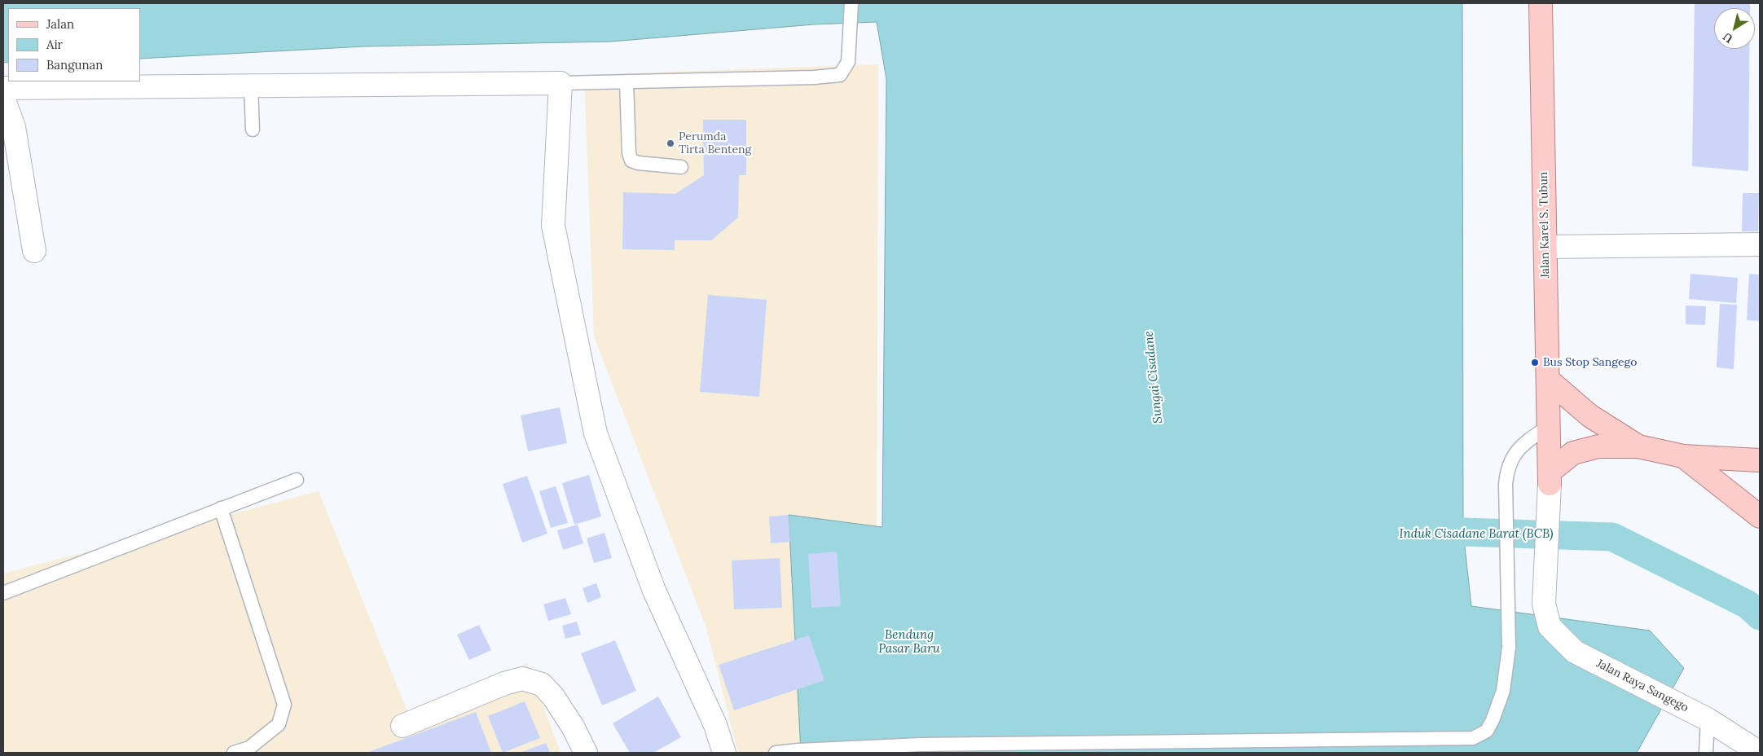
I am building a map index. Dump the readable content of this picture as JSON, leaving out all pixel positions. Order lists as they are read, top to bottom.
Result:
{
  "streets": {
    "main road": ["Jalan Karel S. Tubun"],
    "street": ["Jalan Raya Sangego"]
  },
  "crossings": [
    ["Jalan Karel S. Tubun", "Jalan Raya Sangego"]
  ],
  "water": ["Sungai Cisadane", "Induk Cisadane Barat (BCB)", "Bendung Pasar Baru"],
  "places": ["Perumda Tirta Benteng", "Bus Stop Sangego"],
  "legend": ["Jalan", "Air", "Bangunan"],
  "north": "bottom left"
}
